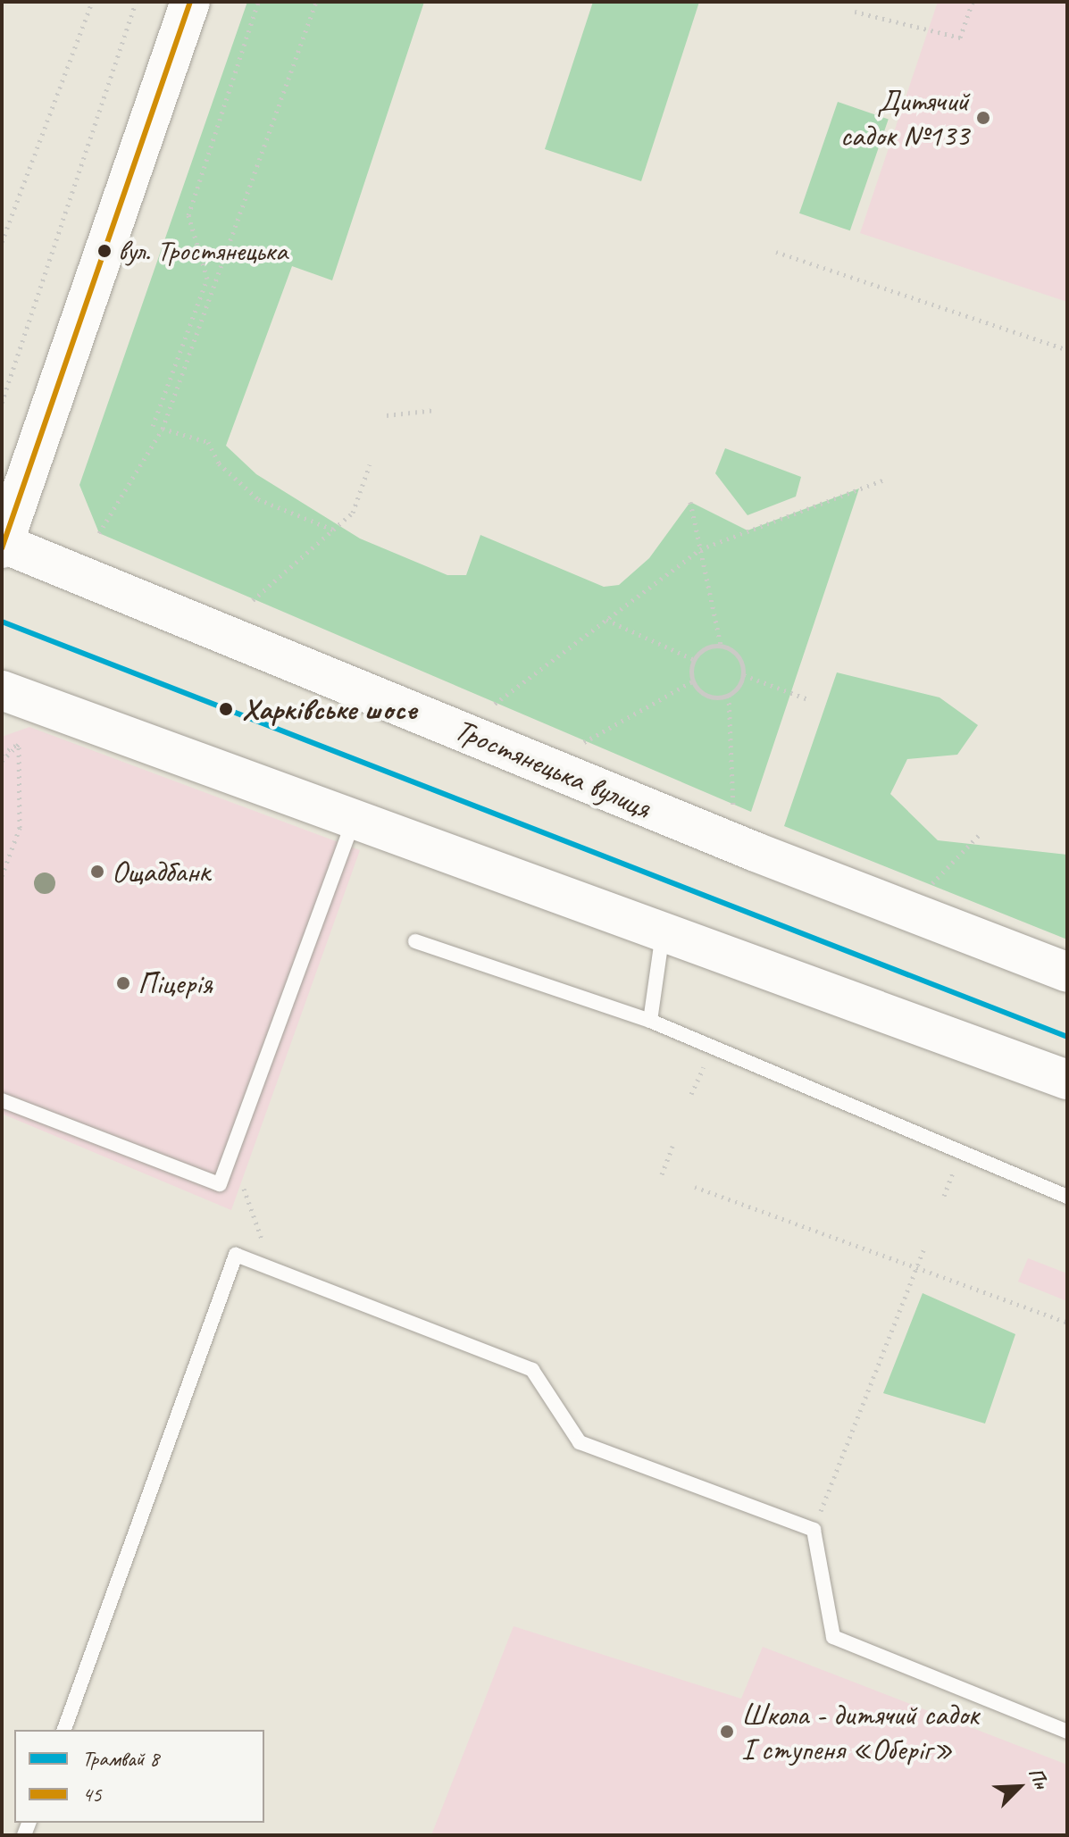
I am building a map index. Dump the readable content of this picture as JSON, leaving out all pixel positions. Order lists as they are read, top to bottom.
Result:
{
  "streets": {
    "street": ["Тростянецька вулиця"]
  },
  "places": [
    "Дитячий садок №133",
    "вул. Тростянецька",
    "Харківське шосе",
    "Ощадбанк",
    "Піцерія",
    "Школа - дитячий садок І ступеня «Оберіг»"
  ],
  "lines": ["transit line 45", "tram line 8"],
  "legend": ["Трамвай 8", "45"],
  "north": "top right"
}
